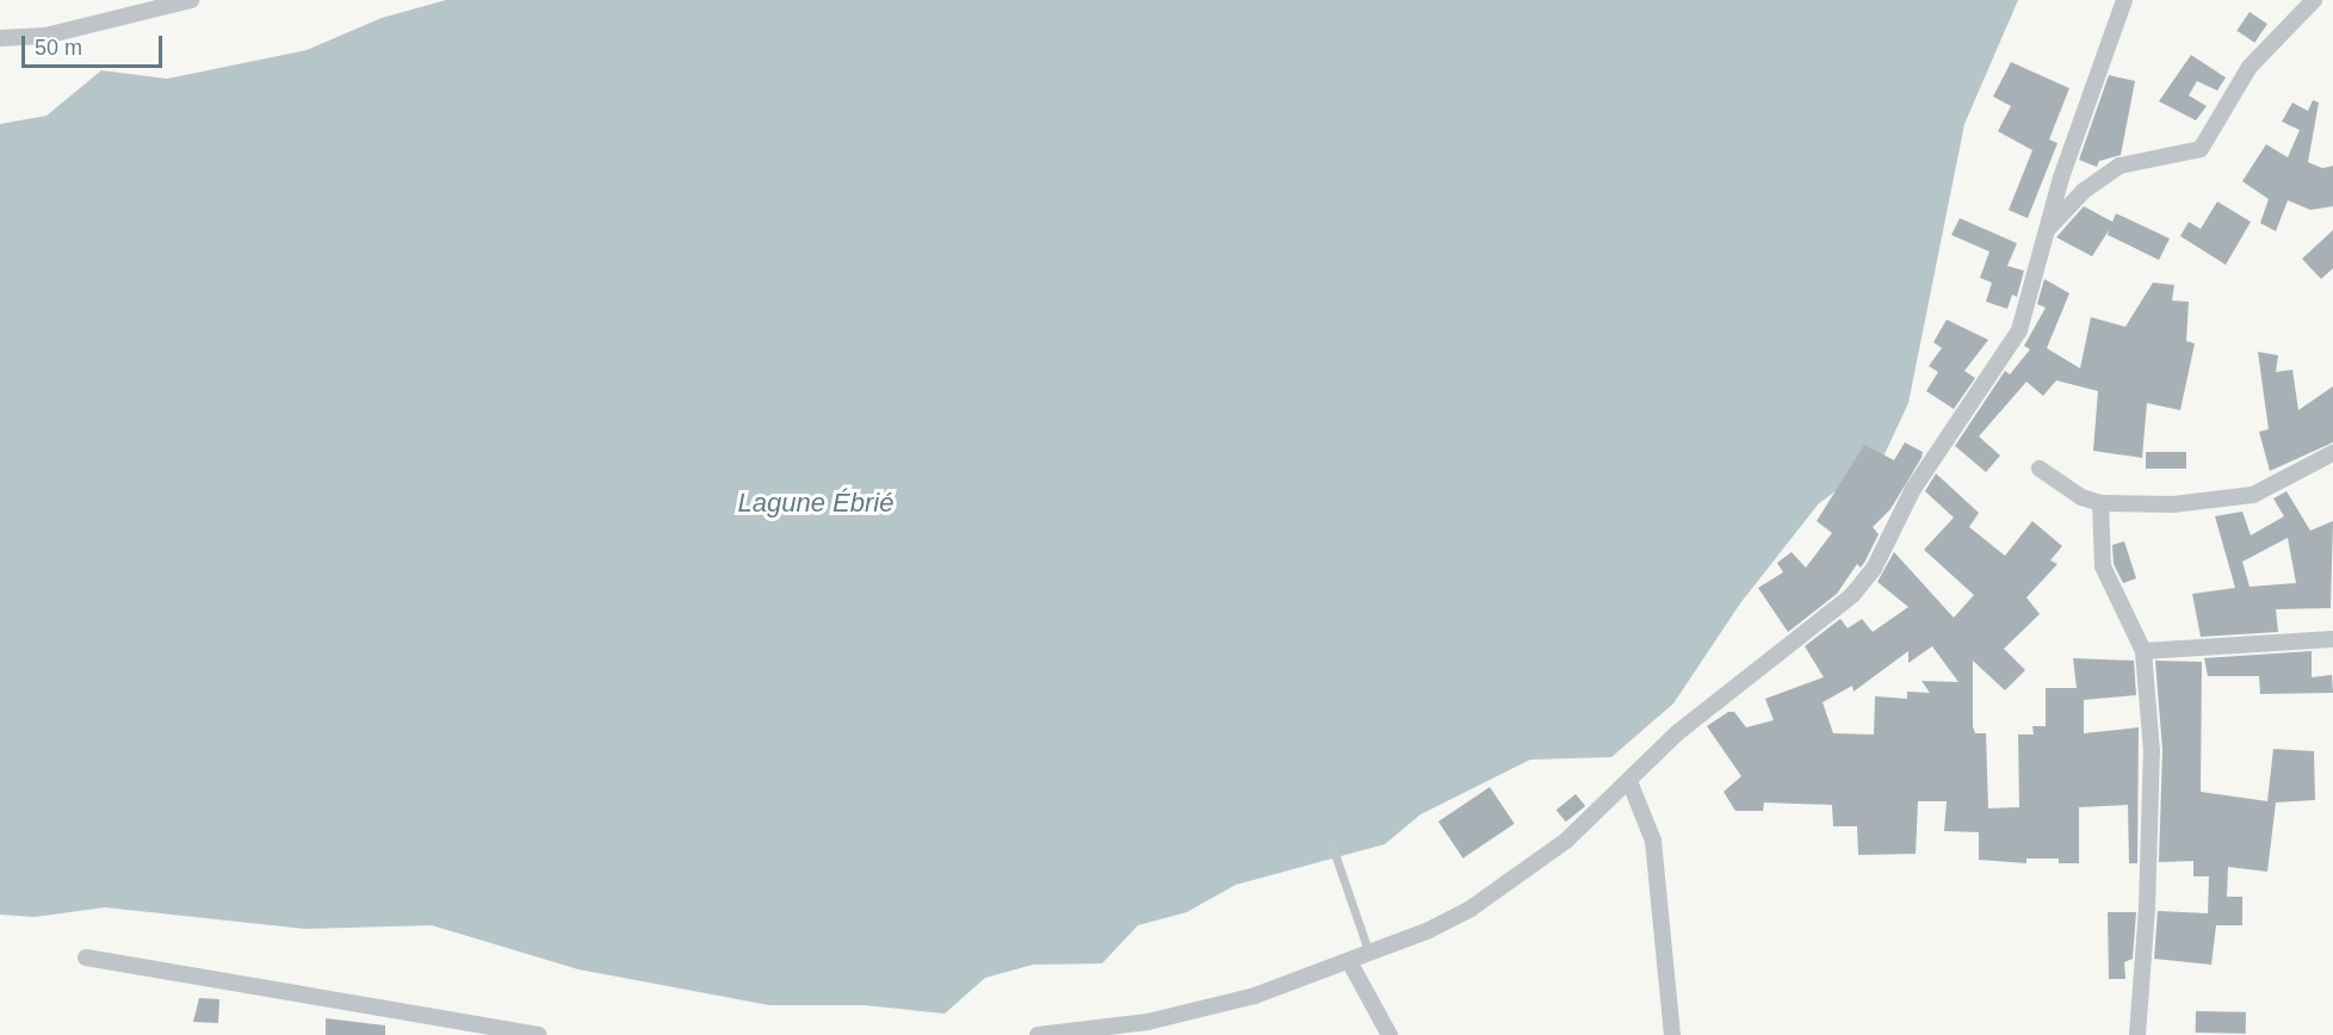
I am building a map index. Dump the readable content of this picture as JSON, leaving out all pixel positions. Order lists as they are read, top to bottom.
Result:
{
  "water": ["Lagune Ébrié"],
  "scale_bar": "50 m"
}
